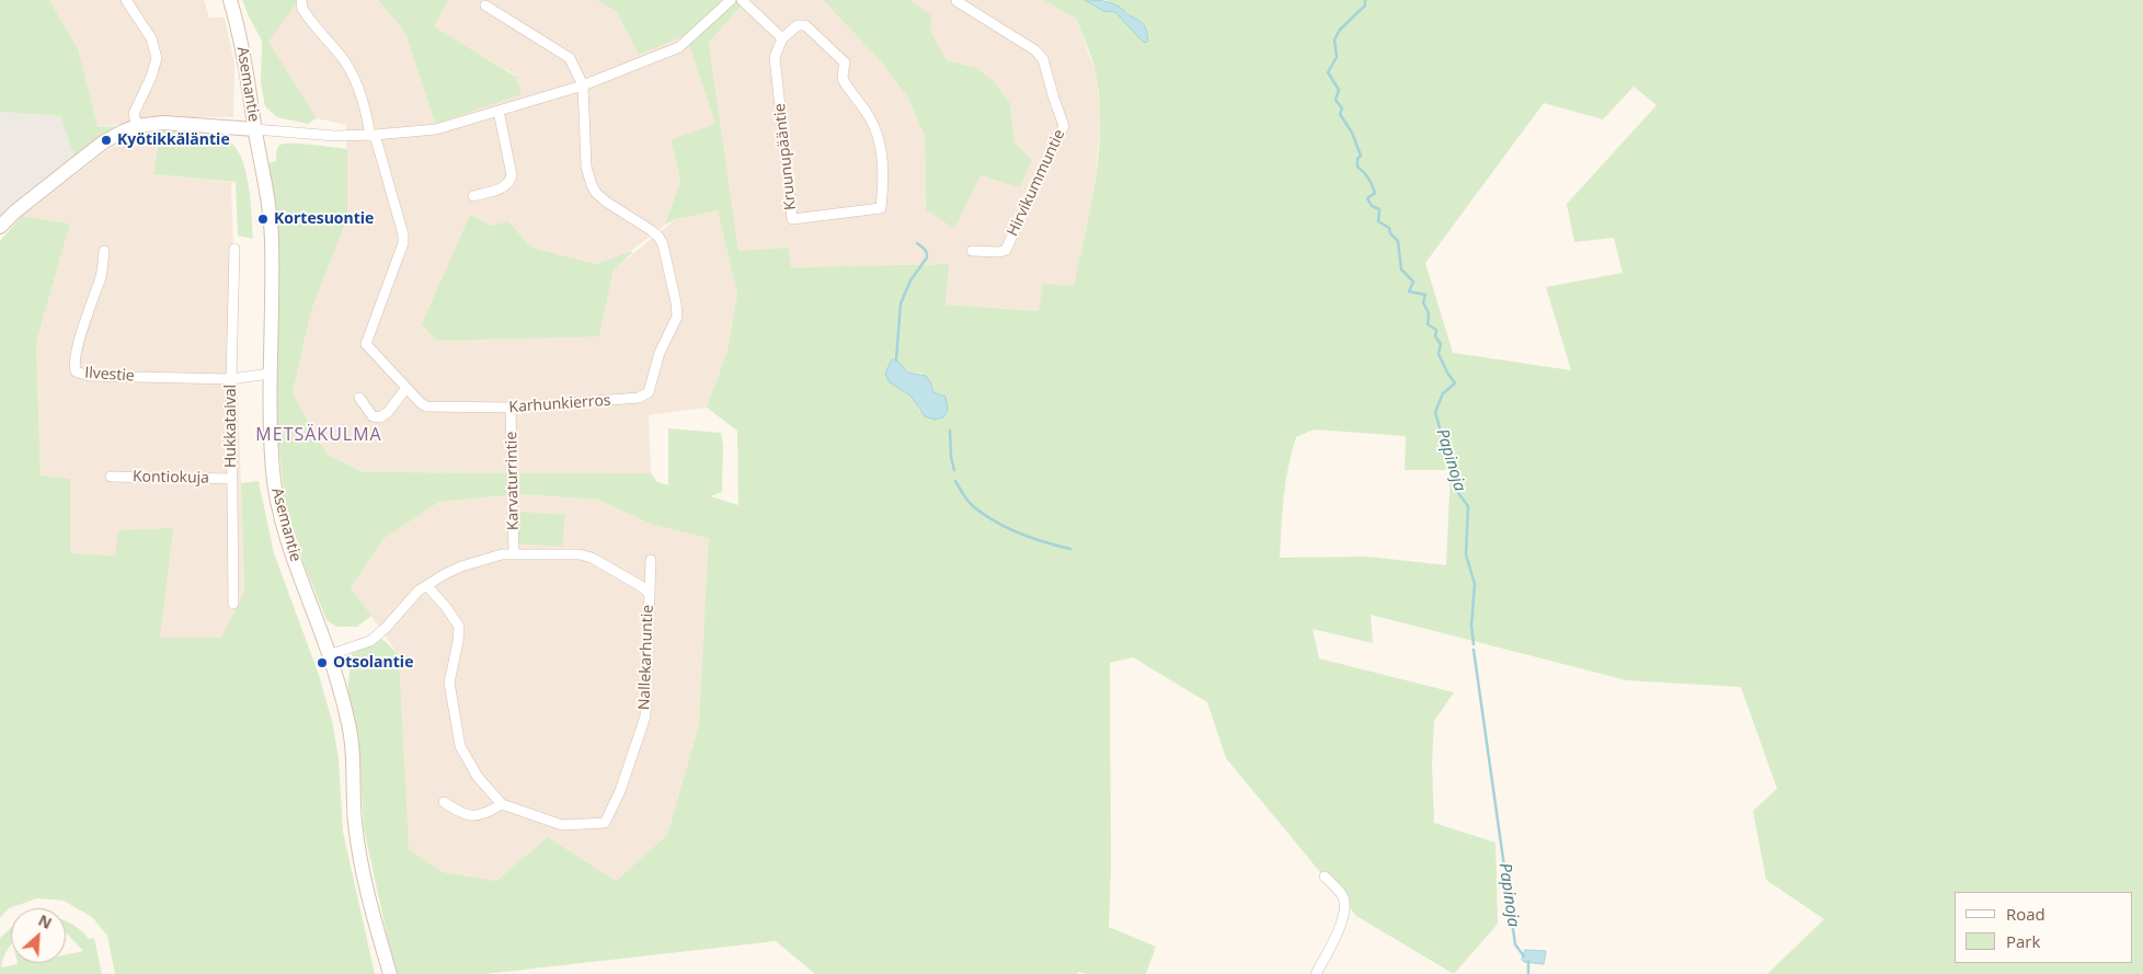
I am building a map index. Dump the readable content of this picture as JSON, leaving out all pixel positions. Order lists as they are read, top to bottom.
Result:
{
  "streets": {
    "main road": ["Asemantie"],
    "street": [
      "Kruunupääntie",
      "Hirvikummuntie",
      "Ilvestie",
      "Karhunkierros",
      "Hukkataival",
      "Kontiokuja",
      "Karvaturrintie",
      "Nallekarhuntie"
    ]
  },
  "crossings": [
    ["Asemantie", "Ilvestie"],
    ["Ilvestie", "Hukkataival"],
    ["Karhunkierros", "Karvaturrintie"],
    ["Hukkataival", "Kontiokuja"]
  ],
  "districts": ["METSÄKULMA"],
  "water": ["Papinoja"],
  "places": ["Kyötikkäläntie", "Kortesuontie", "Otsolantie"],
  "legend": ["Road", "Park"],
  "north": "top right"
}
